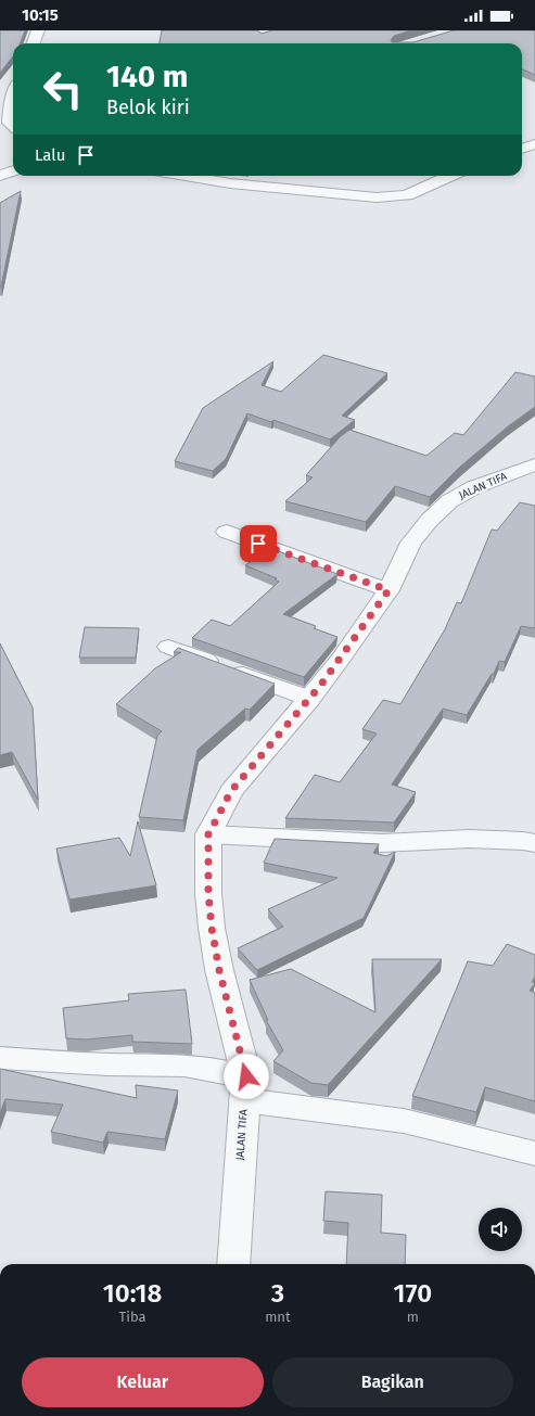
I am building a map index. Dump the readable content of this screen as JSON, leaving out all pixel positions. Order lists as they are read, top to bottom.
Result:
{
  "streets": {
    "street": ["JALAN TIFA"]
  },
  "page": {
    "status": "10:15",
    "turn": ["140 m", "Belok kiri"],
    "then": "Lalu",
    "eta": [
      "10:18",
      "Tiba",
      "3",
      "mnt",
      "170",
      "m"
    ],
    "buttons": ["Keluar", "Bagikan"]
  }
}
